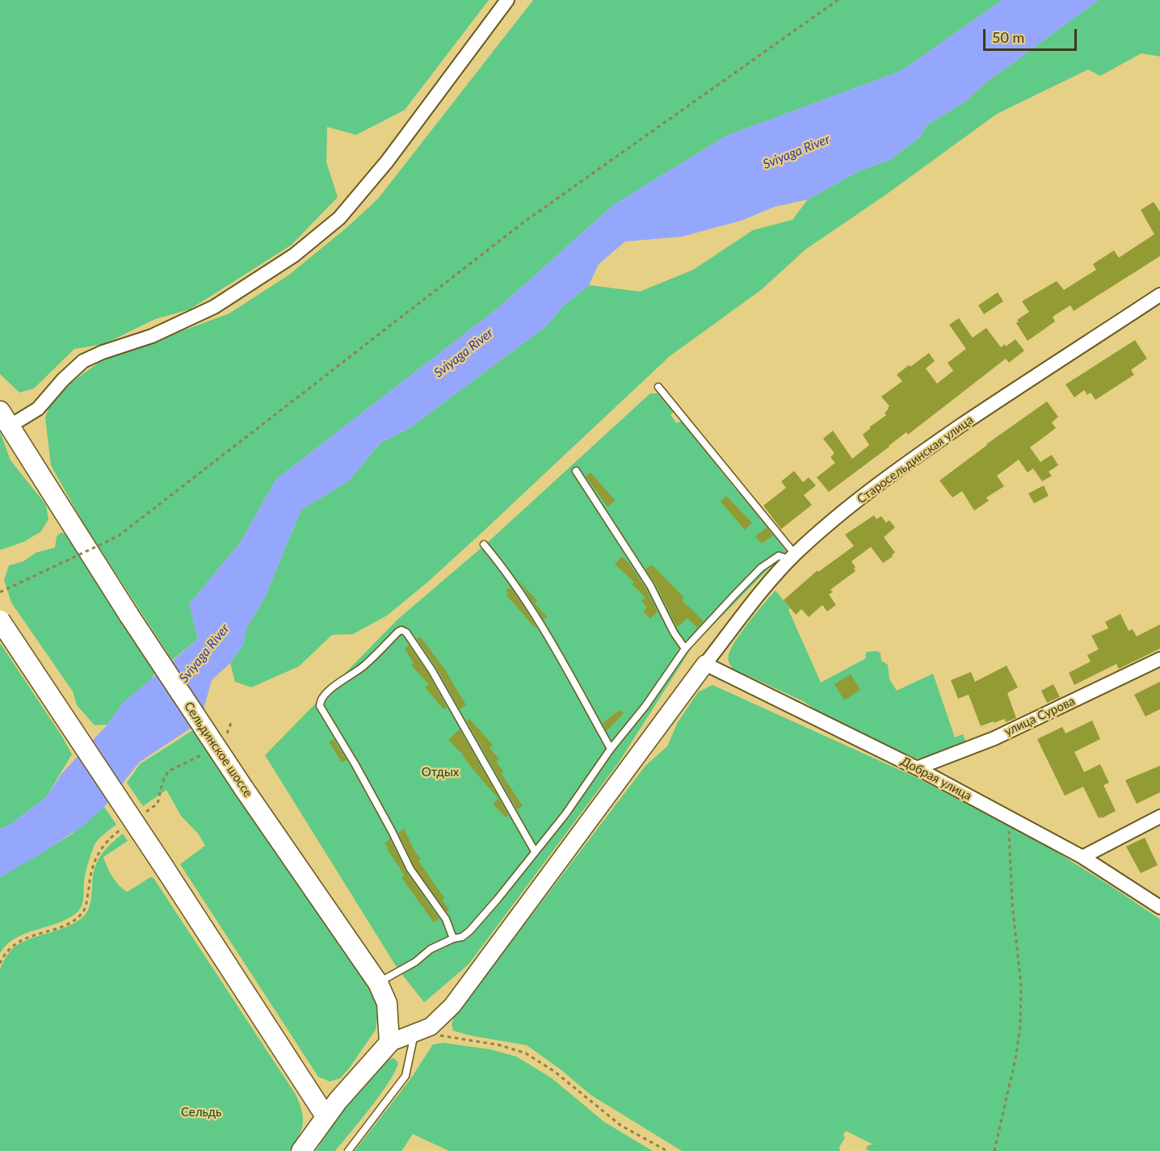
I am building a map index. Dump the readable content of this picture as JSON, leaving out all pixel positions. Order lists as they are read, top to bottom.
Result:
{
  "streets": {
    "main road": ["Сельдинское шоссе"],
    "street": ["Старосельдинская улица", "улица Сурова", "Добрая улица"]
  },
  "crossings": [
    ["Старосельдинская улица", "Добрая улица"],
    ["улица Сурова", "Добрая улица"]
  ],
  "water": ["Sviyaga River"],
  "parks": ["Отдых", "Сельдь"],
  "scale_bar": "50 m"
}
